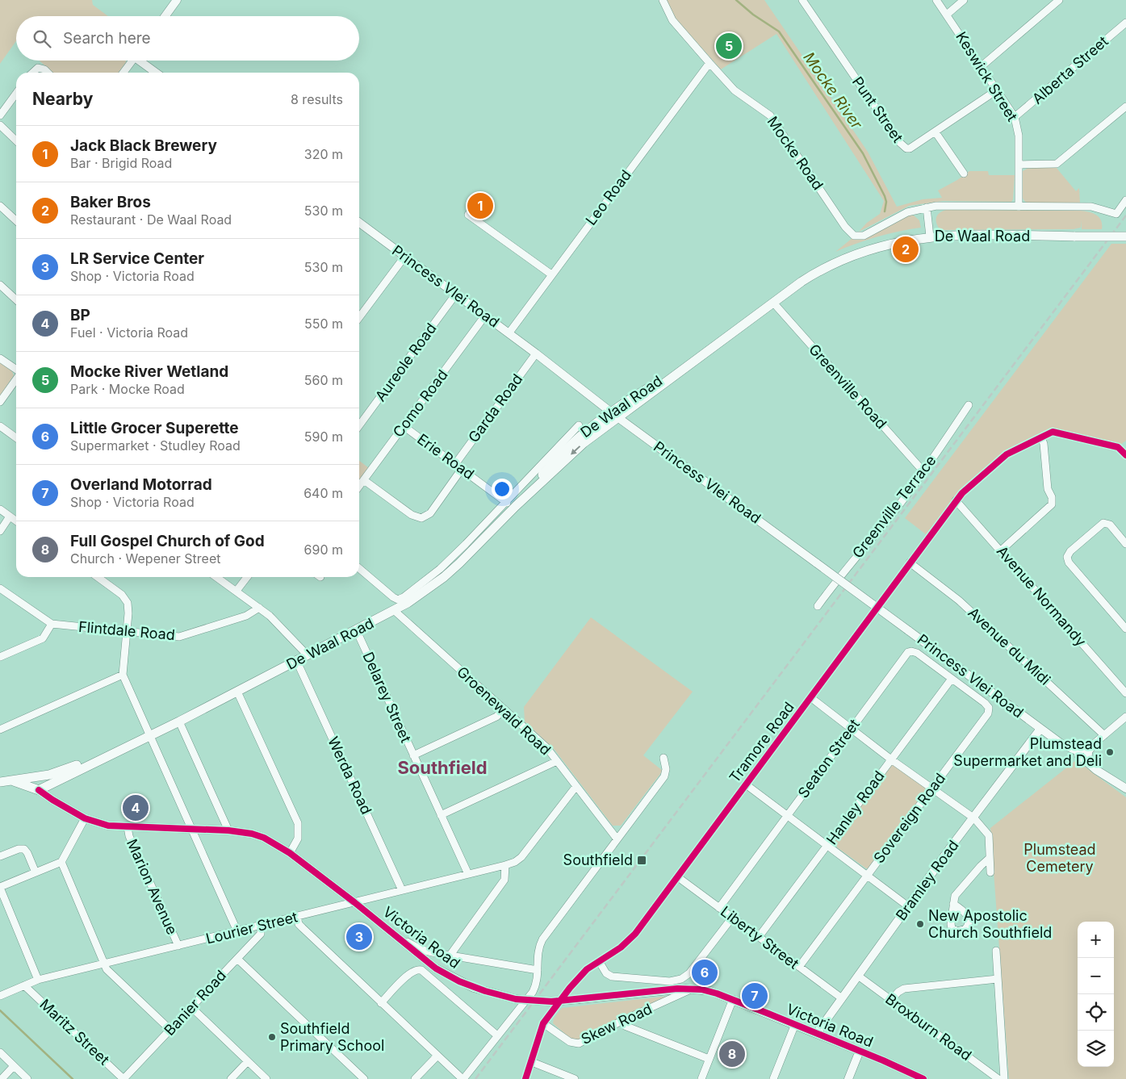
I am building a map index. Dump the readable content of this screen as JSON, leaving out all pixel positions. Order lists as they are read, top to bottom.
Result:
{
  "streets": {
    "main road": ["De Waal Road", "Victoria Road"],
    "street": [
      "Alberta Street",
      "Keswick Street",
      "Punt Street",
      "Mocke Road",
      "Leo Road",
      "Princess Vlei Road",
      "Aureole Road",
      "Greenville Road",
      "Como Road",
      "Garda Road",
      "Erie Road",
      "Greenville Terrace",
      "Avenue Normandy",
      "Flintdale Road",
      "Avenue du Midi",
      "Delarey Street",
      "Groenewald Road",
      "Tramore Road",
      "Seaton Street",
      "Werda Road",
      "Hanley Road",
      "Sovereign Road",
      "Bramley Road",
      "Marion Avenue",
      "Lourier Street",
      "Liberty Street",
      "Banier Road",
      "Skew Road",
      "Broxburn Road",
      "Maritz Street"
    ]
  },
  "crossings": [
    ["Alberta Street", "Keswick Street"],
    ["Keswick Street", "Punt Street"],
    ["Keswick Street", "Mocke Road"],
    ["Mocke Road", "Leo Road"],
    ["Leo Road", "Princess Vlei Road"],
    ["De Waal Road", "Princess Vlei Road"],
    ["De Waal Road", "Greenville Road"],
    ["De Waal Road", "Erie Road"],
    ["De Waal Road", "Delarey Street"],
    ["De Waal Road", "Groenewald Road"],
    ["De Waal Road", "Werda Road"],
    ["De Waal Road", "Victoria Road"],
    ["Princess Vlei Road", "Aureole Road"],
    ["Princess Vlei Road", "Como Road"],
    ["Princess Vlei Road", "Garda Road"],
    ["Princess Vlei Road", "Bramley Road"],
    ["Greenville Road", "Greenville Terrace"],
    ["Como Road", "Erie Road"],
    ["Garda Road", "Erie Road"],
    ["Avenue Normandy", "Tramore Road"],
    ["Avenue du Midi", "Tramore Road"],
    ["Delarey Street", "Lourier Street"],
    ["Groenewald Road", "Lourier Street"],
    ["Tramore Road", "Liberty Street"],
    ["Tramore Road", "Skew Road"],
    ["Seaton Street", "Hanley Road"],
    ["Seaton Street", "Sovereign Road"],
    ["Seaton Street", "Liberty Street"],
    ["Werda Road", "Lourier Street"],
    ["Hanley Road", "Sovereign Road"],
    ["Hanley Road", "Liberty Street"],
    ["Sovereign Road", "Liberty Street"],
    ["Bramley Road", "Victoria Road"],
    ["Bramley Road", "Liberty Street"],
    ["Bramley Road", "Broxburn Road"],
    ["Marion Avenue", "Lourier Street"],
    ["Marion Avenue", "Victoria Road"],
    ["Lourier Street", "Victoria Road"],
    ["Lourier Street", "Banier Road"],
    ["Lourier Street", "Maritz Street"],
    ["Victoria Road", "Skew Road"],
    ["Banier Road", "Maritz Street"]
  ],
  "districts": ["Southfield"],
  "water": ["Mocke River"],
  "parks": ["Plumstead Cemetery"],
  "places": {
    "other": ["Plumstead Supermarket and Deli", "New Apostolic Church Southfield", "Southfield Primary School"],
    "transit": ["Southfield"]
  },
  "page": {
    "search": "Search here",
    "pins": [
      "5",
      "1",
      "2",
      "4",
      "3",
      "6",
      "7",
      "8"
    ],
    "heading": ["Nearby", "8 results"],
    "list": [
      {
        "mark": "1",
        "name": "Jack Black Brewery",
        "note": "Bar · Brigid Road",
        "value": "320 m"
      },
      {
        "mark": "2",
        "name": "Baker Bros",
        "note": "Restaurant · De Waal Road",
        "value": "530 m"
      },
      {
        "mark": "3",
        "name": "LR Service Center",
        "note": "Shop · Victoria Road",
        "value": "530 m"
      },
      {
        "mark": "4",
        "name": "BP",
        "note": "Fuel · Victoria Road",
        "value": "550 m"
      },
      {
        "mark": "5",
        "name": "Mocke River Wetland",
        "note": "Park · Mocke Road",
        "value": "560 m"
      },
      {
        "mark": "6",
        "name": "Little Grocer Superette",
        "note": "Supermarket · Studley Road",
        "value": "590 m"
      },
      {
        "mark": "7",
        "name": "Overland Motorrad",
        "note": "Shop · Victoria Road",
        "value": "640 m"
      },
      {
        "mark": "8",
        "name": "Full Gospel Church of God",
        "note": "Church · Wepener Street",
        "value": "690 m"
      }
    ],
    "map_buttons": ["+", "−"]
  }
}
